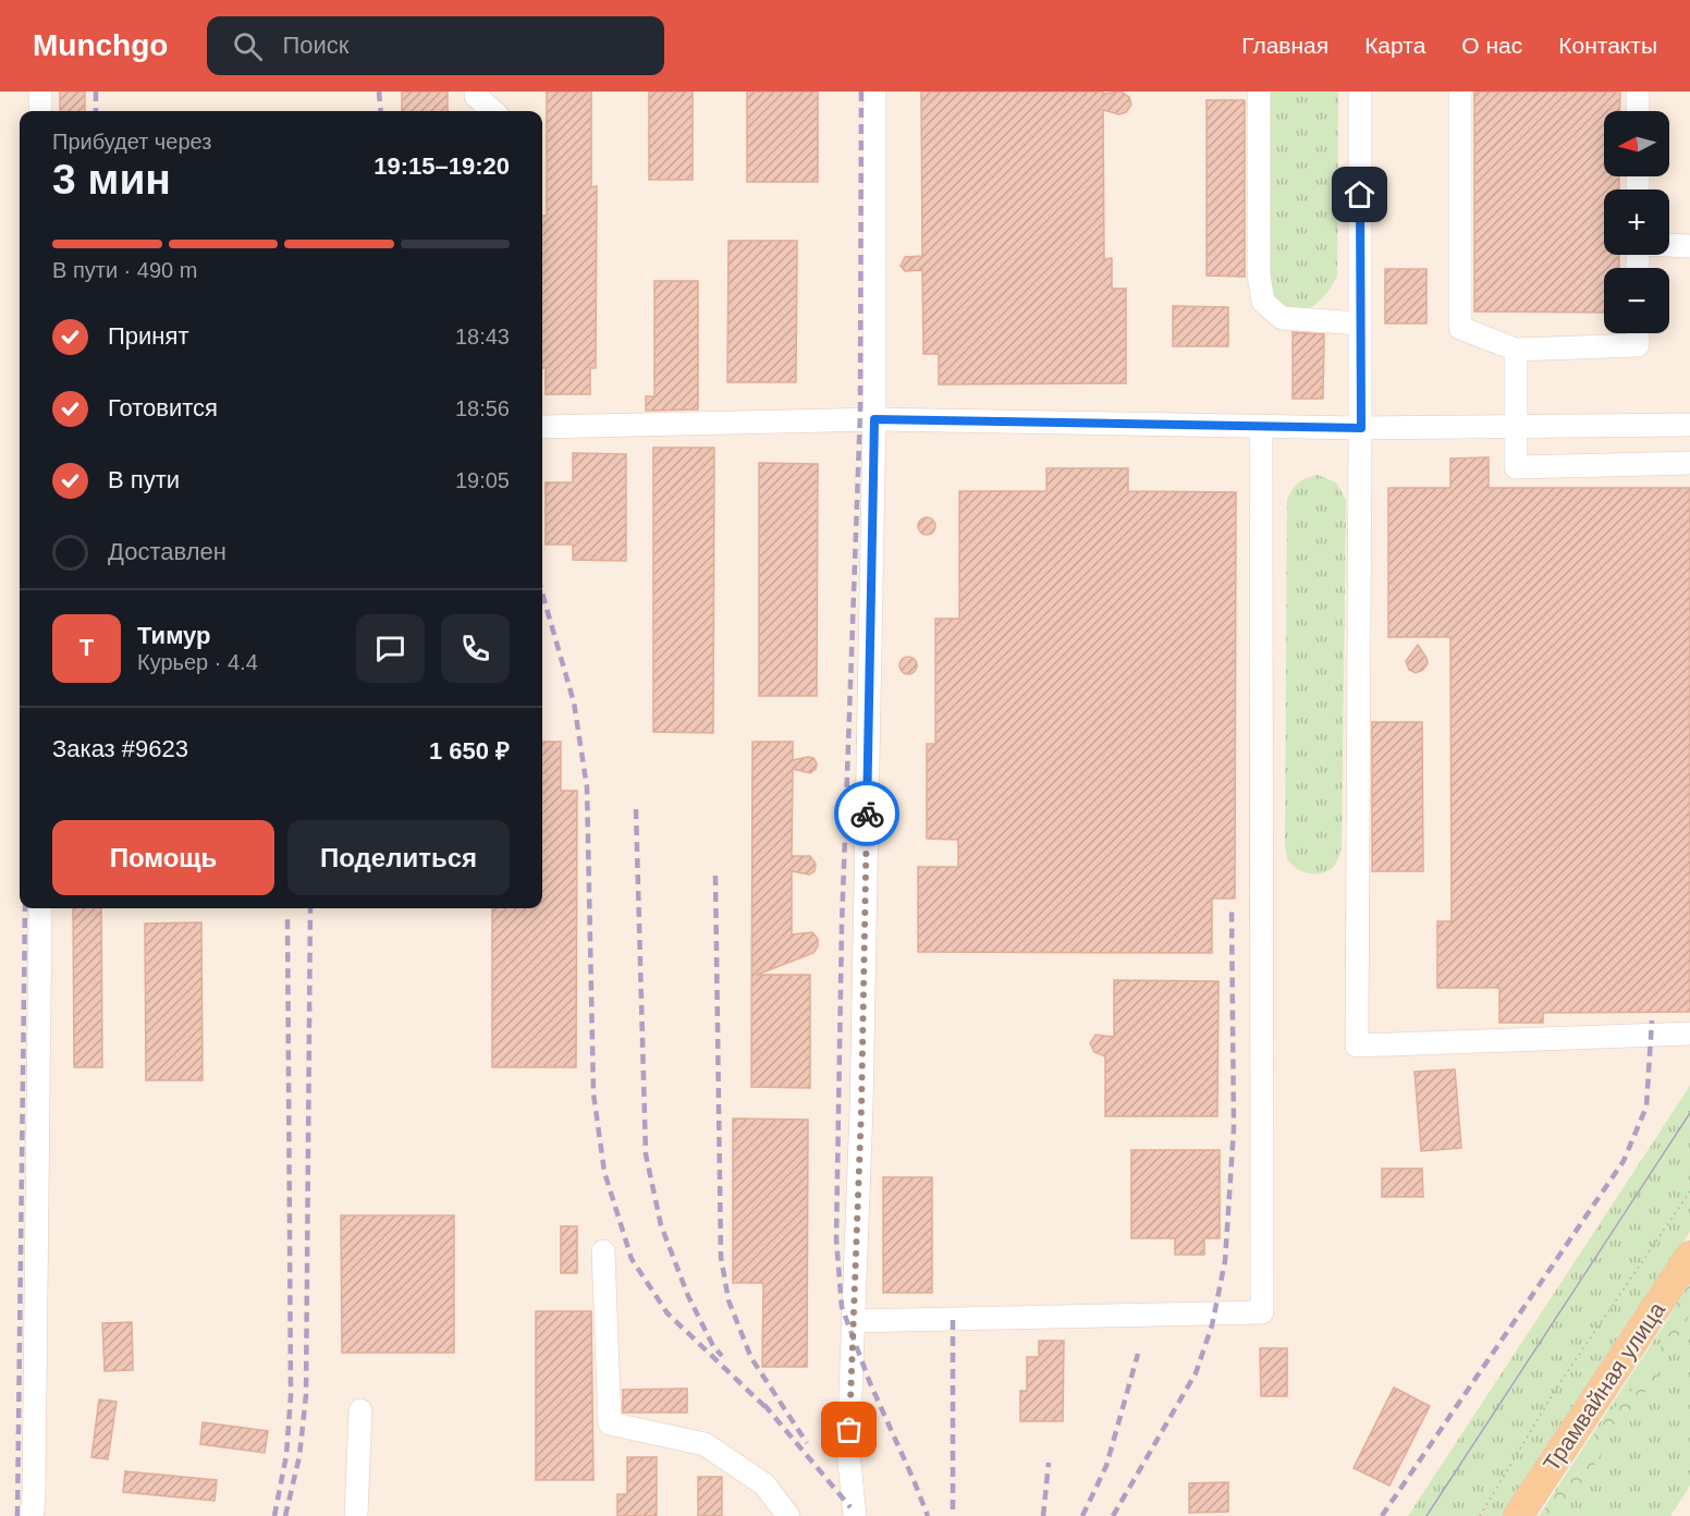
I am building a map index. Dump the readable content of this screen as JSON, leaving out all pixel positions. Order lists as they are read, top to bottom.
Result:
{
  "streets": {
    "main road": ["Трамвайная улица"]
  },
  "north": "left",
  "page": {
    "header": "Munchgo",
    "search": "Поиск",
    "nav": [
      "Главная",
      "Карта",
      "О нас",
      "Контакты"
    ],
    "map_buttons": ["+", "−"],
    "heading": ["3 мин", "Прибудет через", "19:15–19:20"],
    "panel": [
      "Тимур",
      "Курьер · 4.4",
      "Заказ #9623",
      "1 650 ₽"
    ],
    "bar": "В пути · 490 m",
    "list": [
      ["Принят", "18:43"],
      ["Готовится", "18:56"],
      ["В пути", "19:05"],
      "Доставлен"
    ],
    "round": "Т",
    "buttons": ["Помощь", "Поделиться"]
  }
}
